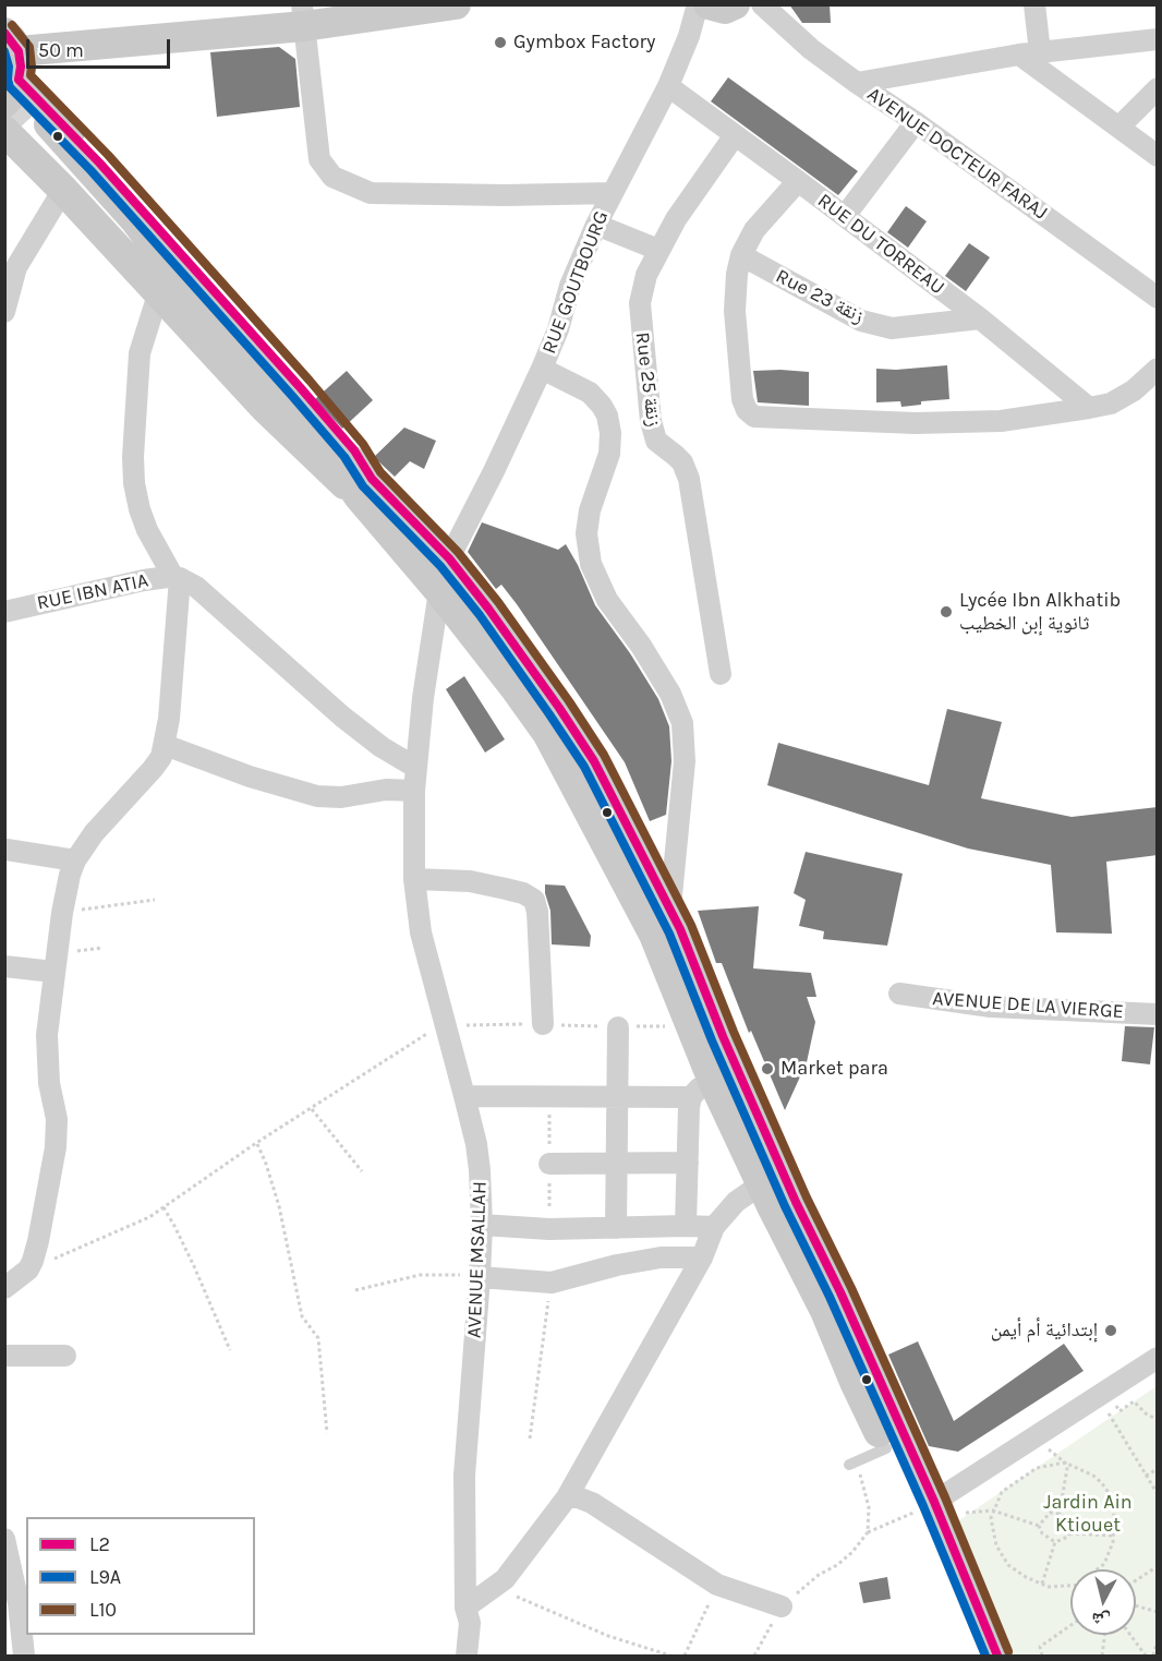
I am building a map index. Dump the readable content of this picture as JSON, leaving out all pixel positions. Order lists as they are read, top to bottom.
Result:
{
  "streets": {
    "street": [
      "AVENUE DOCTEUR FARAJ",
      "RUE DU TORREAU",
      "RUE GOUTBOURG",
      "Rue 23 زنقة",
      "Rue 25 زنقة",
      "RUE IBN ATIA",
      "AVENUE DE LA VIERGE",
      "AVENUE MSALLAH"
    ]
  },
  "crossings": [
    ["RUE DU TORREAU", "RUE GOUTBOURG"],
    ["RUE DU TORREAU", "Rue 23 زنقة"],
    ["RUE DU TORREAU", "Rue 25 زنقة"]
  ],
  "parks": ["Jardin Ain Ktiouet"],
  "places": [
    "Gymbox Factory",
    "Lycée Ibn Alkhatib ثانوية إبن الخطيب",
    "Market para",
    "إبتدائية أم أيمن"
  ],
  "lines": ["transit line L10", "transit line L2", "transit line L9A"],
  "legend": ["L2", "L9A", "L10"],
  "scale_bar": "50 m",
  "north": "bottom"
}
